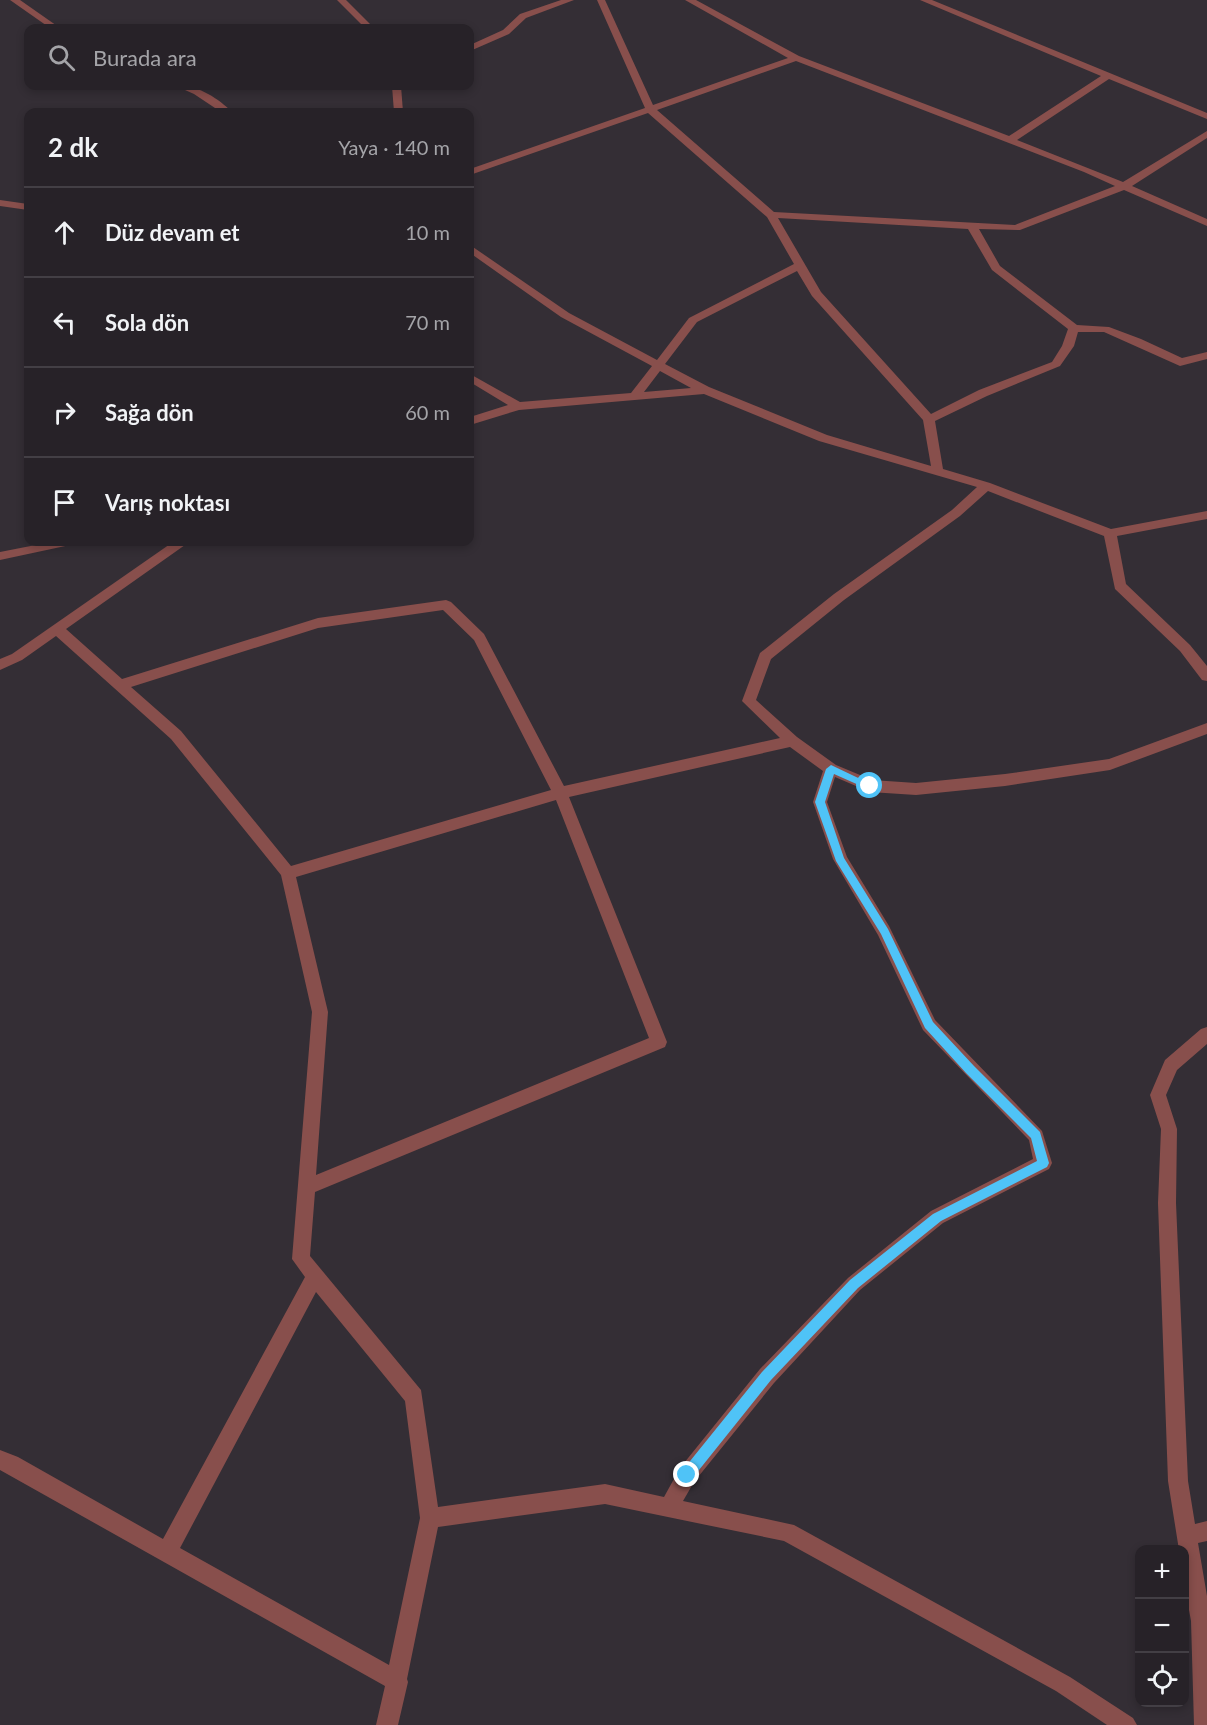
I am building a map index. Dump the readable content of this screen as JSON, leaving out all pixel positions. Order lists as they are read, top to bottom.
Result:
{
  "page": {
    "search": "Burada ara",
    "heading": ["2 dk", "Yaya · 140 m"],
    "list": [
      ["Düz devam et", "10 m"],
      ["Sola dön", "70 m"],
      ["Sağa dön", "60 m"],
      "Varış noktası"
    ],
    "map_buttons": ["+", "−"]
  }
}
